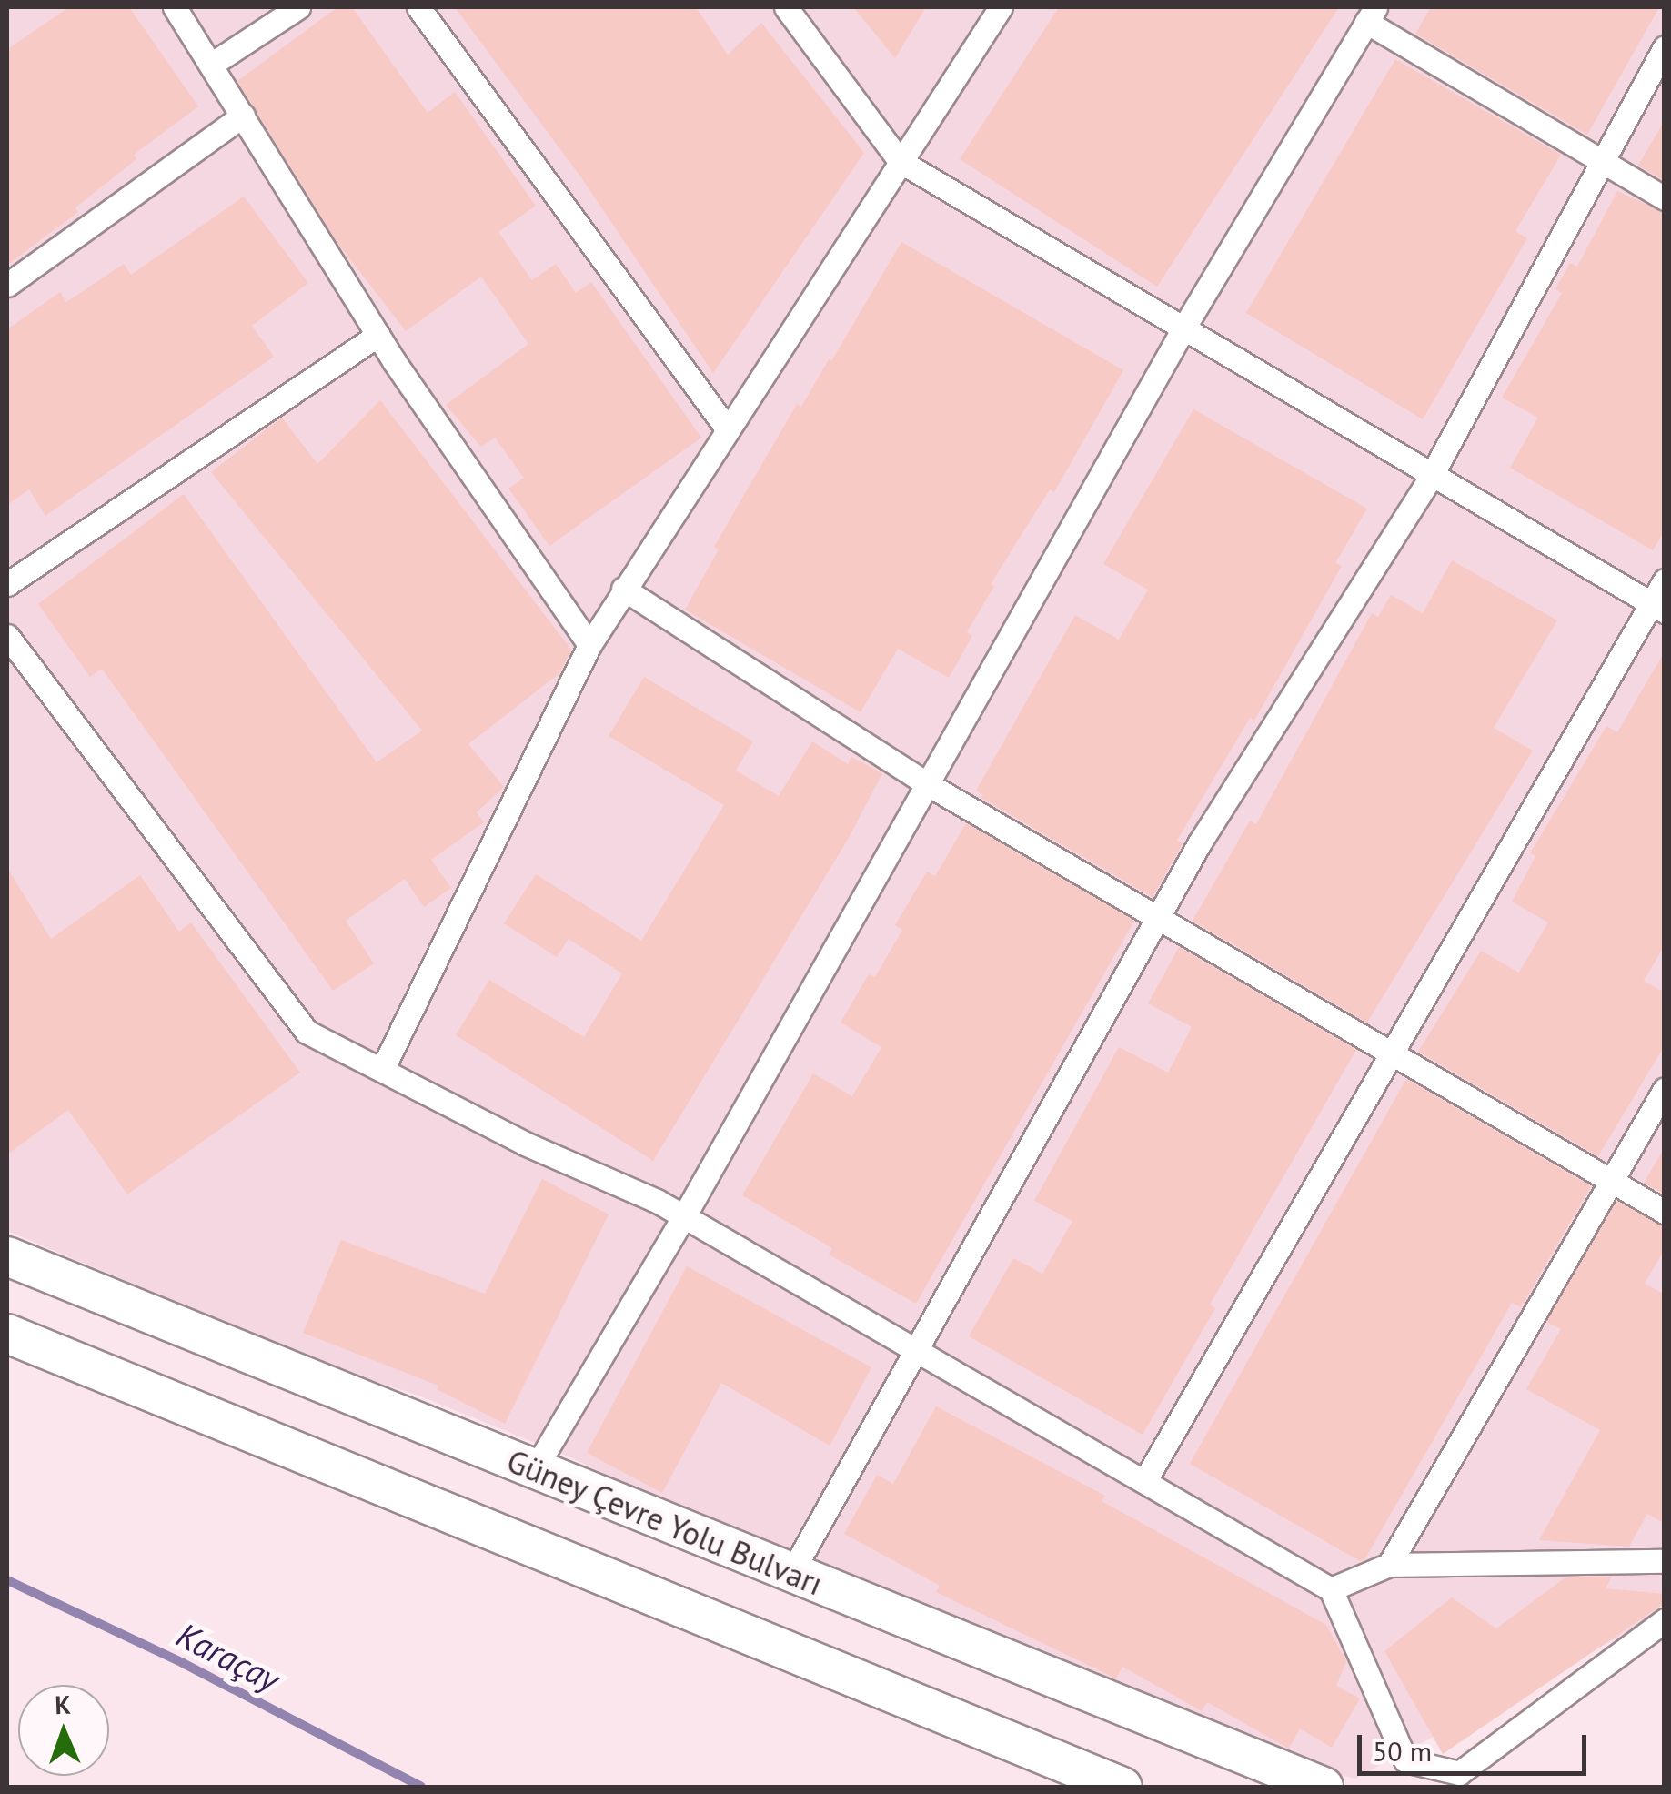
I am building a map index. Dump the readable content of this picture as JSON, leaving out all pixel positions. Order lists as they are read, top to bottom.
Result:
{
  "streets": {
    "highway": ["Güney Çevre Yolu Bulvarı"]
  },
  "water": ["Karaçay"],
  "scale_bar": "50 m",
  "north": "top"
}
